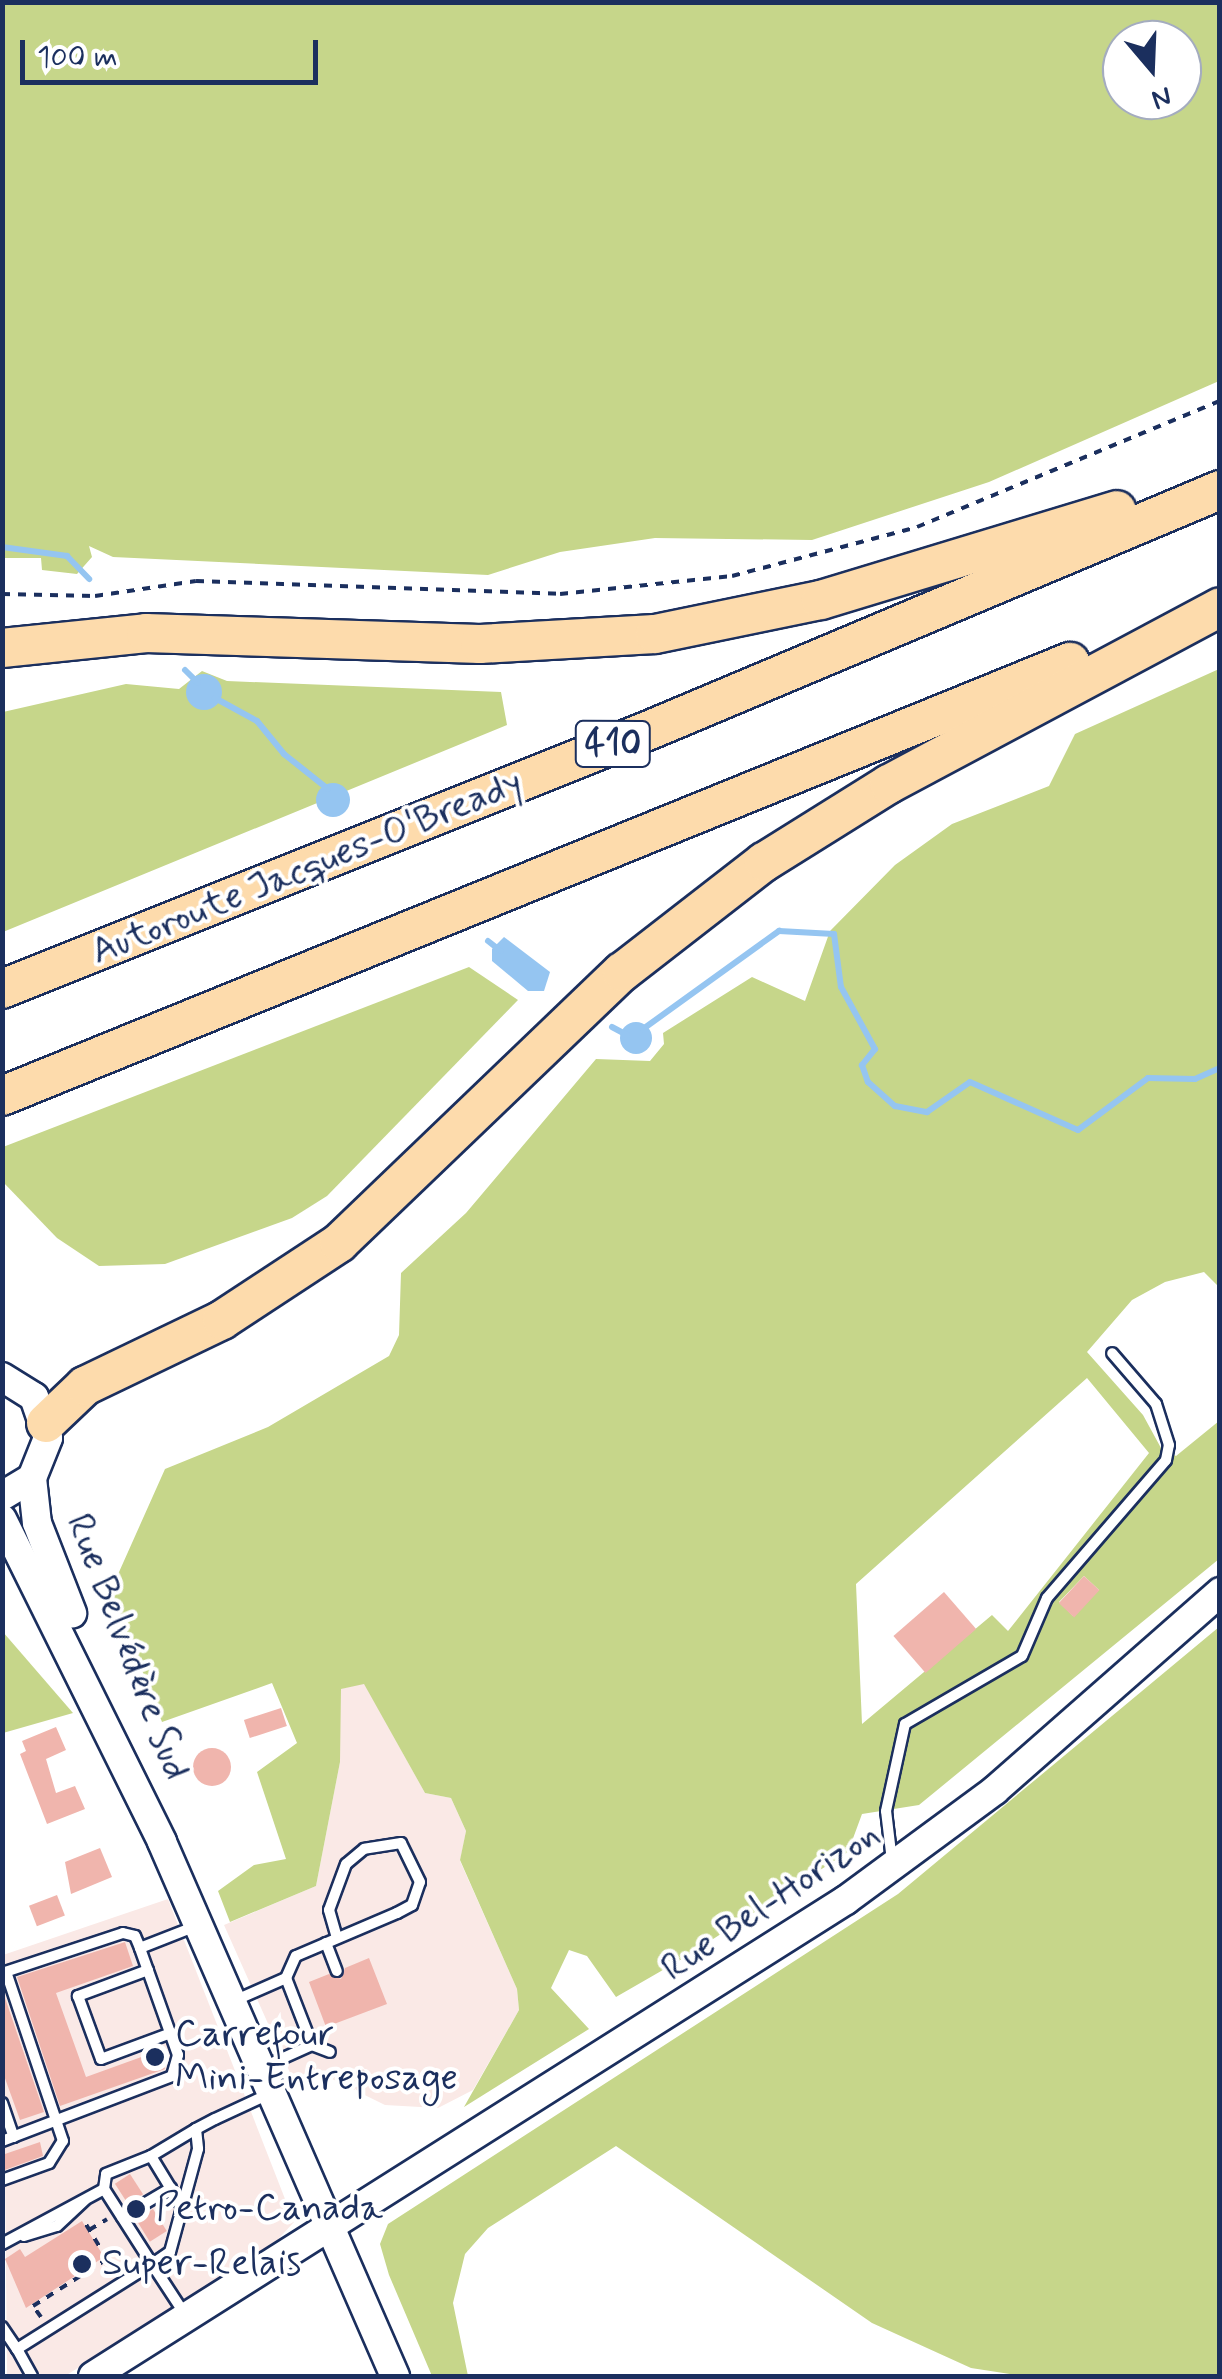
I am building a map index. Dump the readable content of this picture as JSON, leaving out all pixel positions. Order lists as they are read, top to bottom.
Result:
{
  "streets": {
    "highway": ["410", "Autoroute Jacques-O'Bready"],
    "street": ["Rue Belvédère Sud", "Rue Bel-Horizon"]
  },
  "crossings": [
    ["Rue Belvédère Sud", "Rue Bel-Horizon"]
  ],
  "places": ["Carrefour Mini-Entreposage", "Petro-Canada", "Super-Relais"],
  "scale_bar": "100 m",
  "north": "bottom"
}
